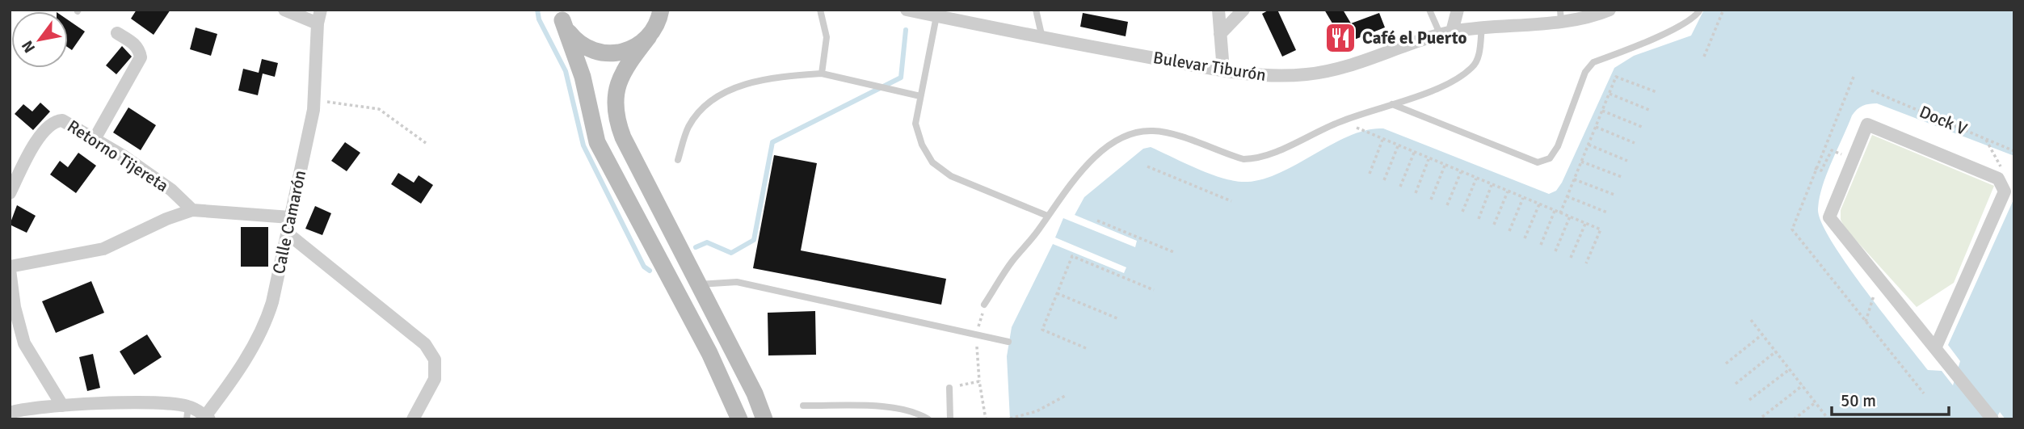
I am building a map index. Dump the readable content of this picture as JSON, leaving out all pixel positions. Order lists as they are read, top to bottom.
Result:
{
  "streets": {
    "street": ["Bulevar Tiburón", "Retorno Tijereta", "Calle Camarón"],
    "path": ["Dock V"]
  },
  "places": {
    "restaurant": ["Café el Puerto"]
  },
  "scale_bar": "50 m",
  "north": "bottom left"
}
